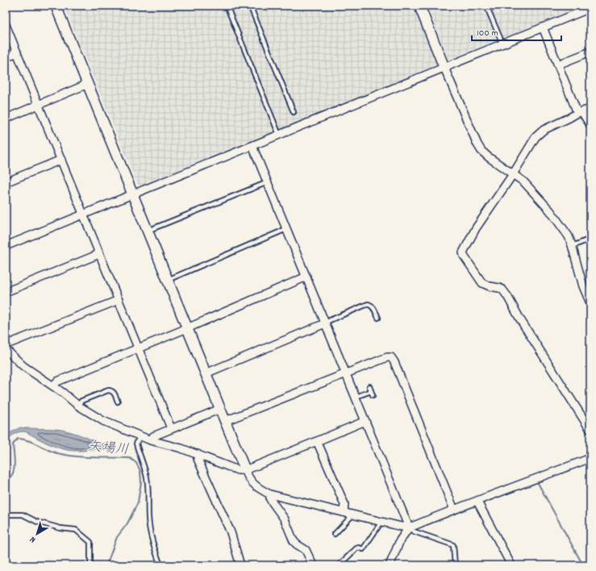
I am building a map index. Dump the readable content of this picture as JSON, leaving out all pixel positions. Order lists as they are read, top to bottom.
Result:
{
  "water": ["矢場川"],
  "scale_bar": "100 m",
  "north": "bottom left"
}
